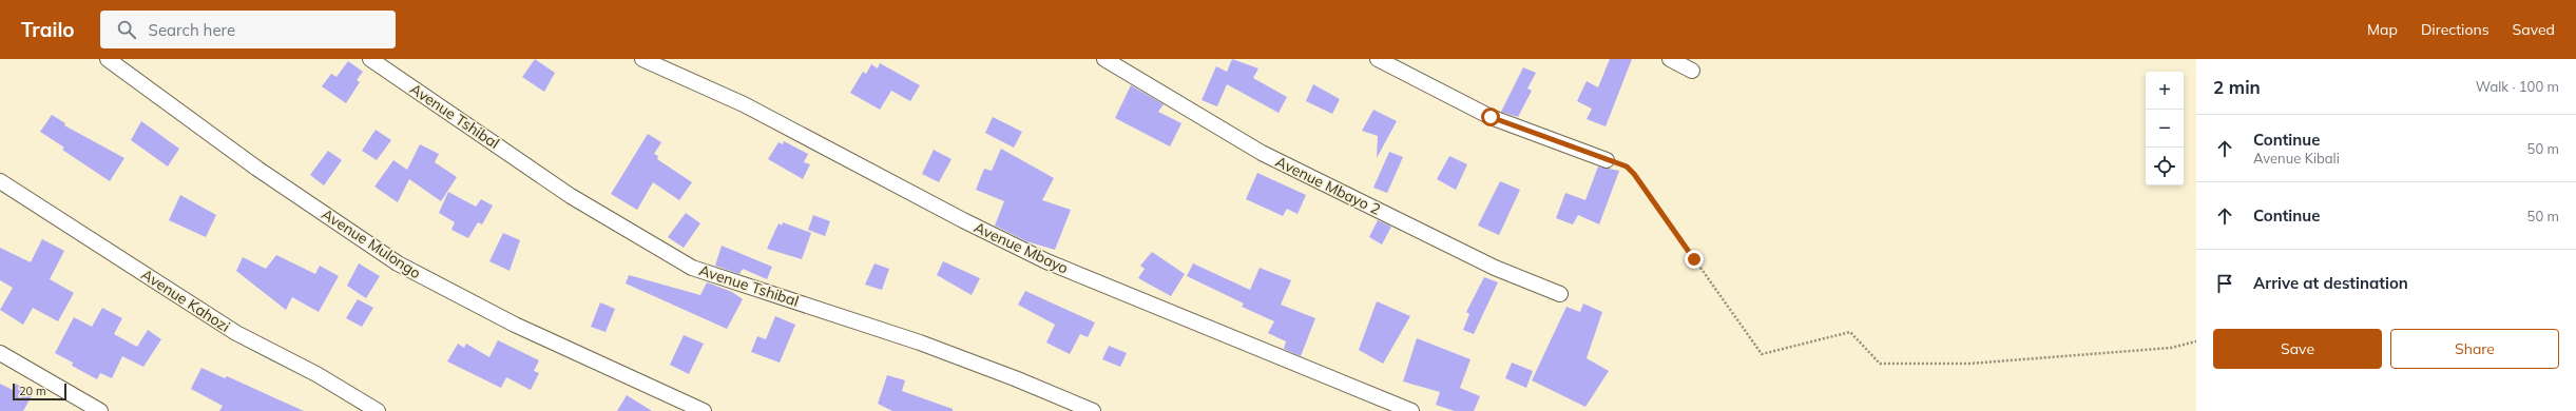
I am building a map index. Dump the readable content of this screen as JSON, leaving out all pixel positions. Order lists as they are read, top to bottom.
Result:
{
  "streets": {
    "street": [
      "Avenue Tshibal",
      "Avenue Mbayo 2",
      "Avenue Mulongo",
      "Avenue Mbayo",
      "Avenue Kahozi"
    ]
  },
  "scale_bar": "20 m",
  "page": {
    "header": "Trailo",
    "search": "Search here",
    "nav": ["Map", "Directions", "Saved"],
    "heading": ["2 min", "Walk · 100 m"],
    "map_buttons": ["+", "−"],
    "list": [
      ["Continue", "Avenue Kibali", "50 m"],
      ["Continue", "50 m"],
      "Arrive at destination"
    ],
    "buttons": ["Save", "Share"],
    "scale": "20 m"
  }
}
